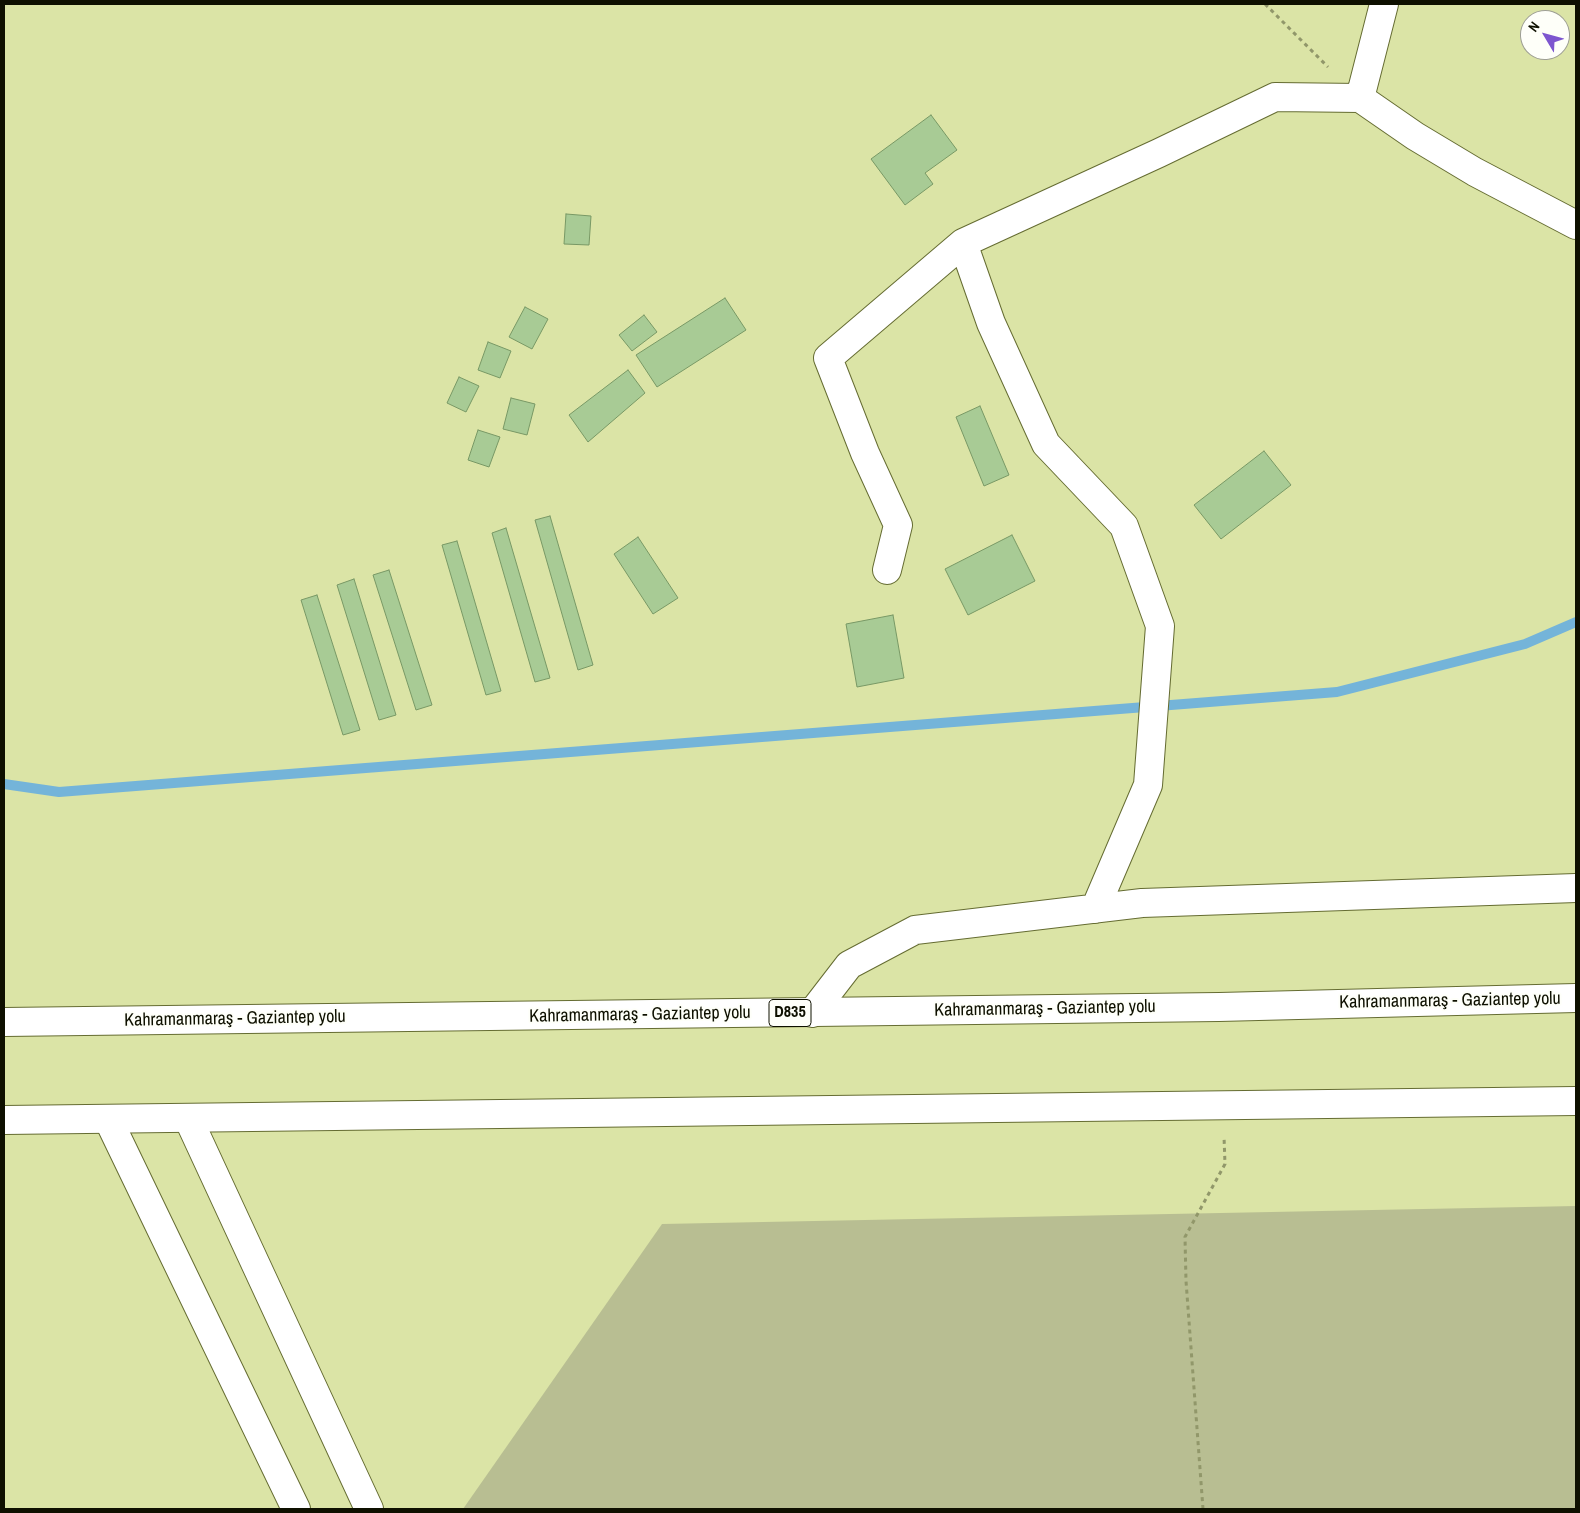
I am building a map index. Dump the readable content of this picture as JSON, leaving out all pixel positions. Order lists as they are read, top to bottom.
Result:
{
  "streets": {
    "main road": ["Kahramanmaraş - Gaziantep yolu", "D835"]
  },
  "north": "top left"
}
